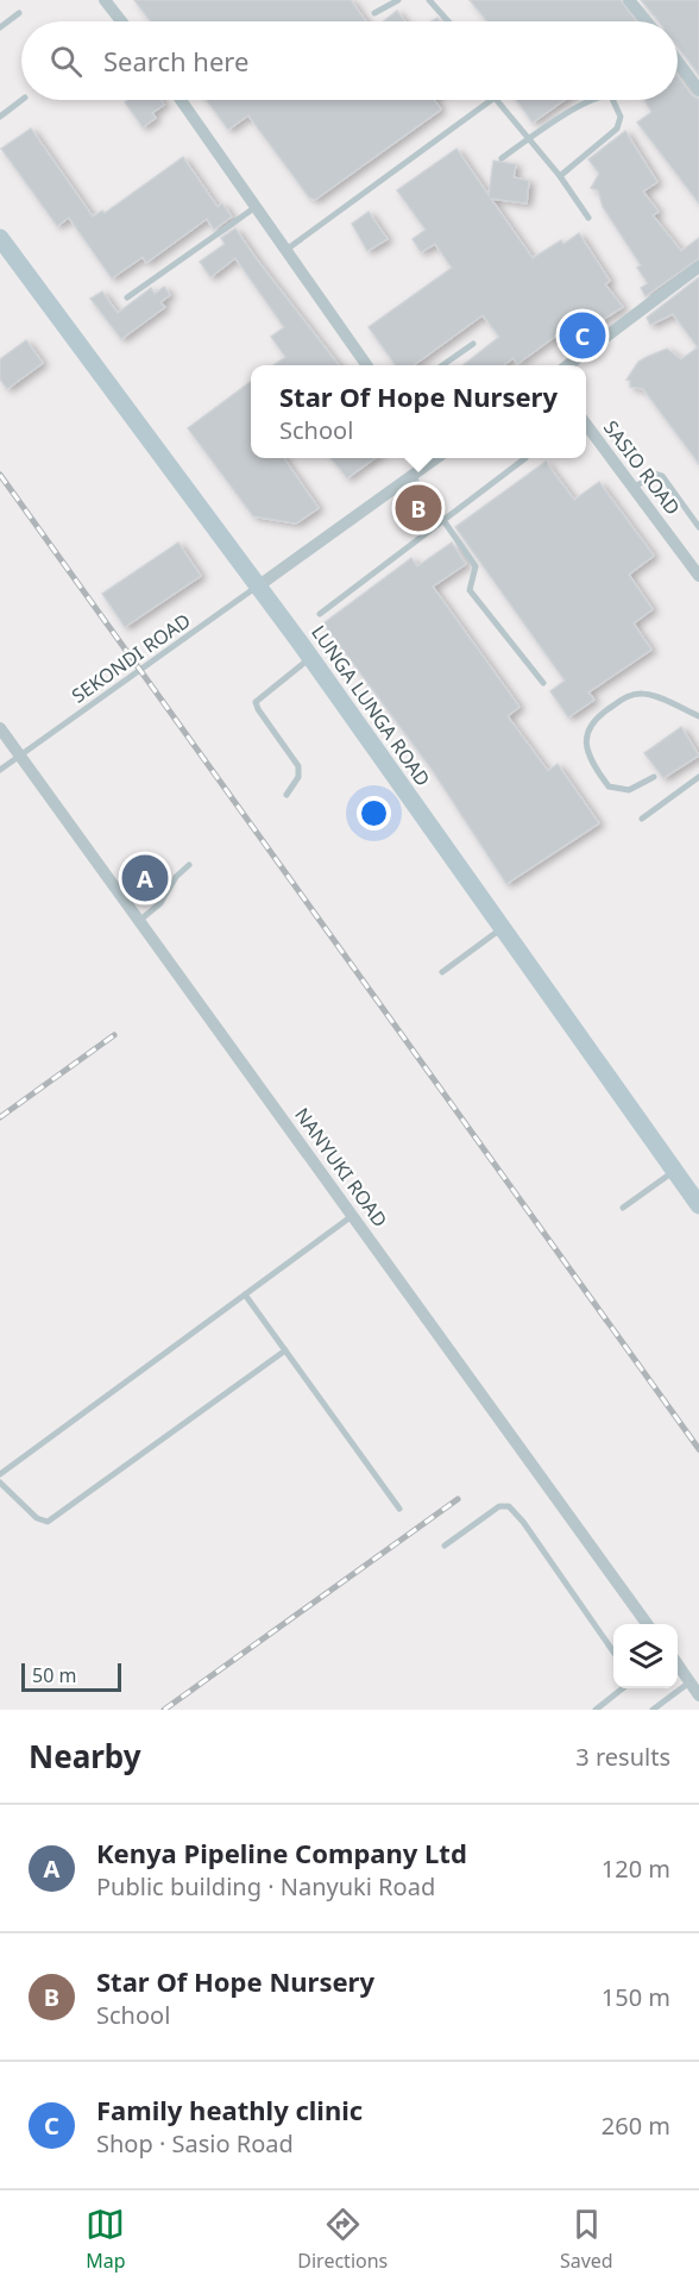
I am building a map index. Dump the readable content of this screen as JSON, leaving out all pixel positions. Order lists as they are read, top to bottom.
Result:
{
  "streets": {
    "main road": ["LUNGA LUNGA ROAD"],
    "street": ["SASIO ROAD", "NANYUKI ROAD"],
    "lane": ["SEKONDI ROAD"]
  },
  "crossings": [
    ["SEKONDI ROAD", "LUNGA LUNGA ROAD"],
    ["SEKONDI ROAD", "NANYUKI ROAD"]
  ],
  "scale_bar": "50 m",
  "page": {
    "search": "Search here",
    "pins": ["C", "B", "A"],
    "popup": ["Star Of Hope Nursery", "School"],
    "scale": "50 m",
    "heading": ["Nearby", "3 results"],
    "list": [
      {
        "mark": "A",
        "name": "Kenya Pipeline Company Ltd",
        "note": "Public building · Nanyuki Road",
        "value": "120 m"
      },
      {
        "mark": "B",
        "name": "Star Of Hope Nursery",
        "note": "School",
        "value": "150 m"
      },
      {
        "mark": "C",
        "name": "Family heathly clinic",
        "note": "Shop · Sasio Road",
        "value": "260 m"
      }
    ],
    "nav": ["Map", "Directions", "Saved"]
  }
}
